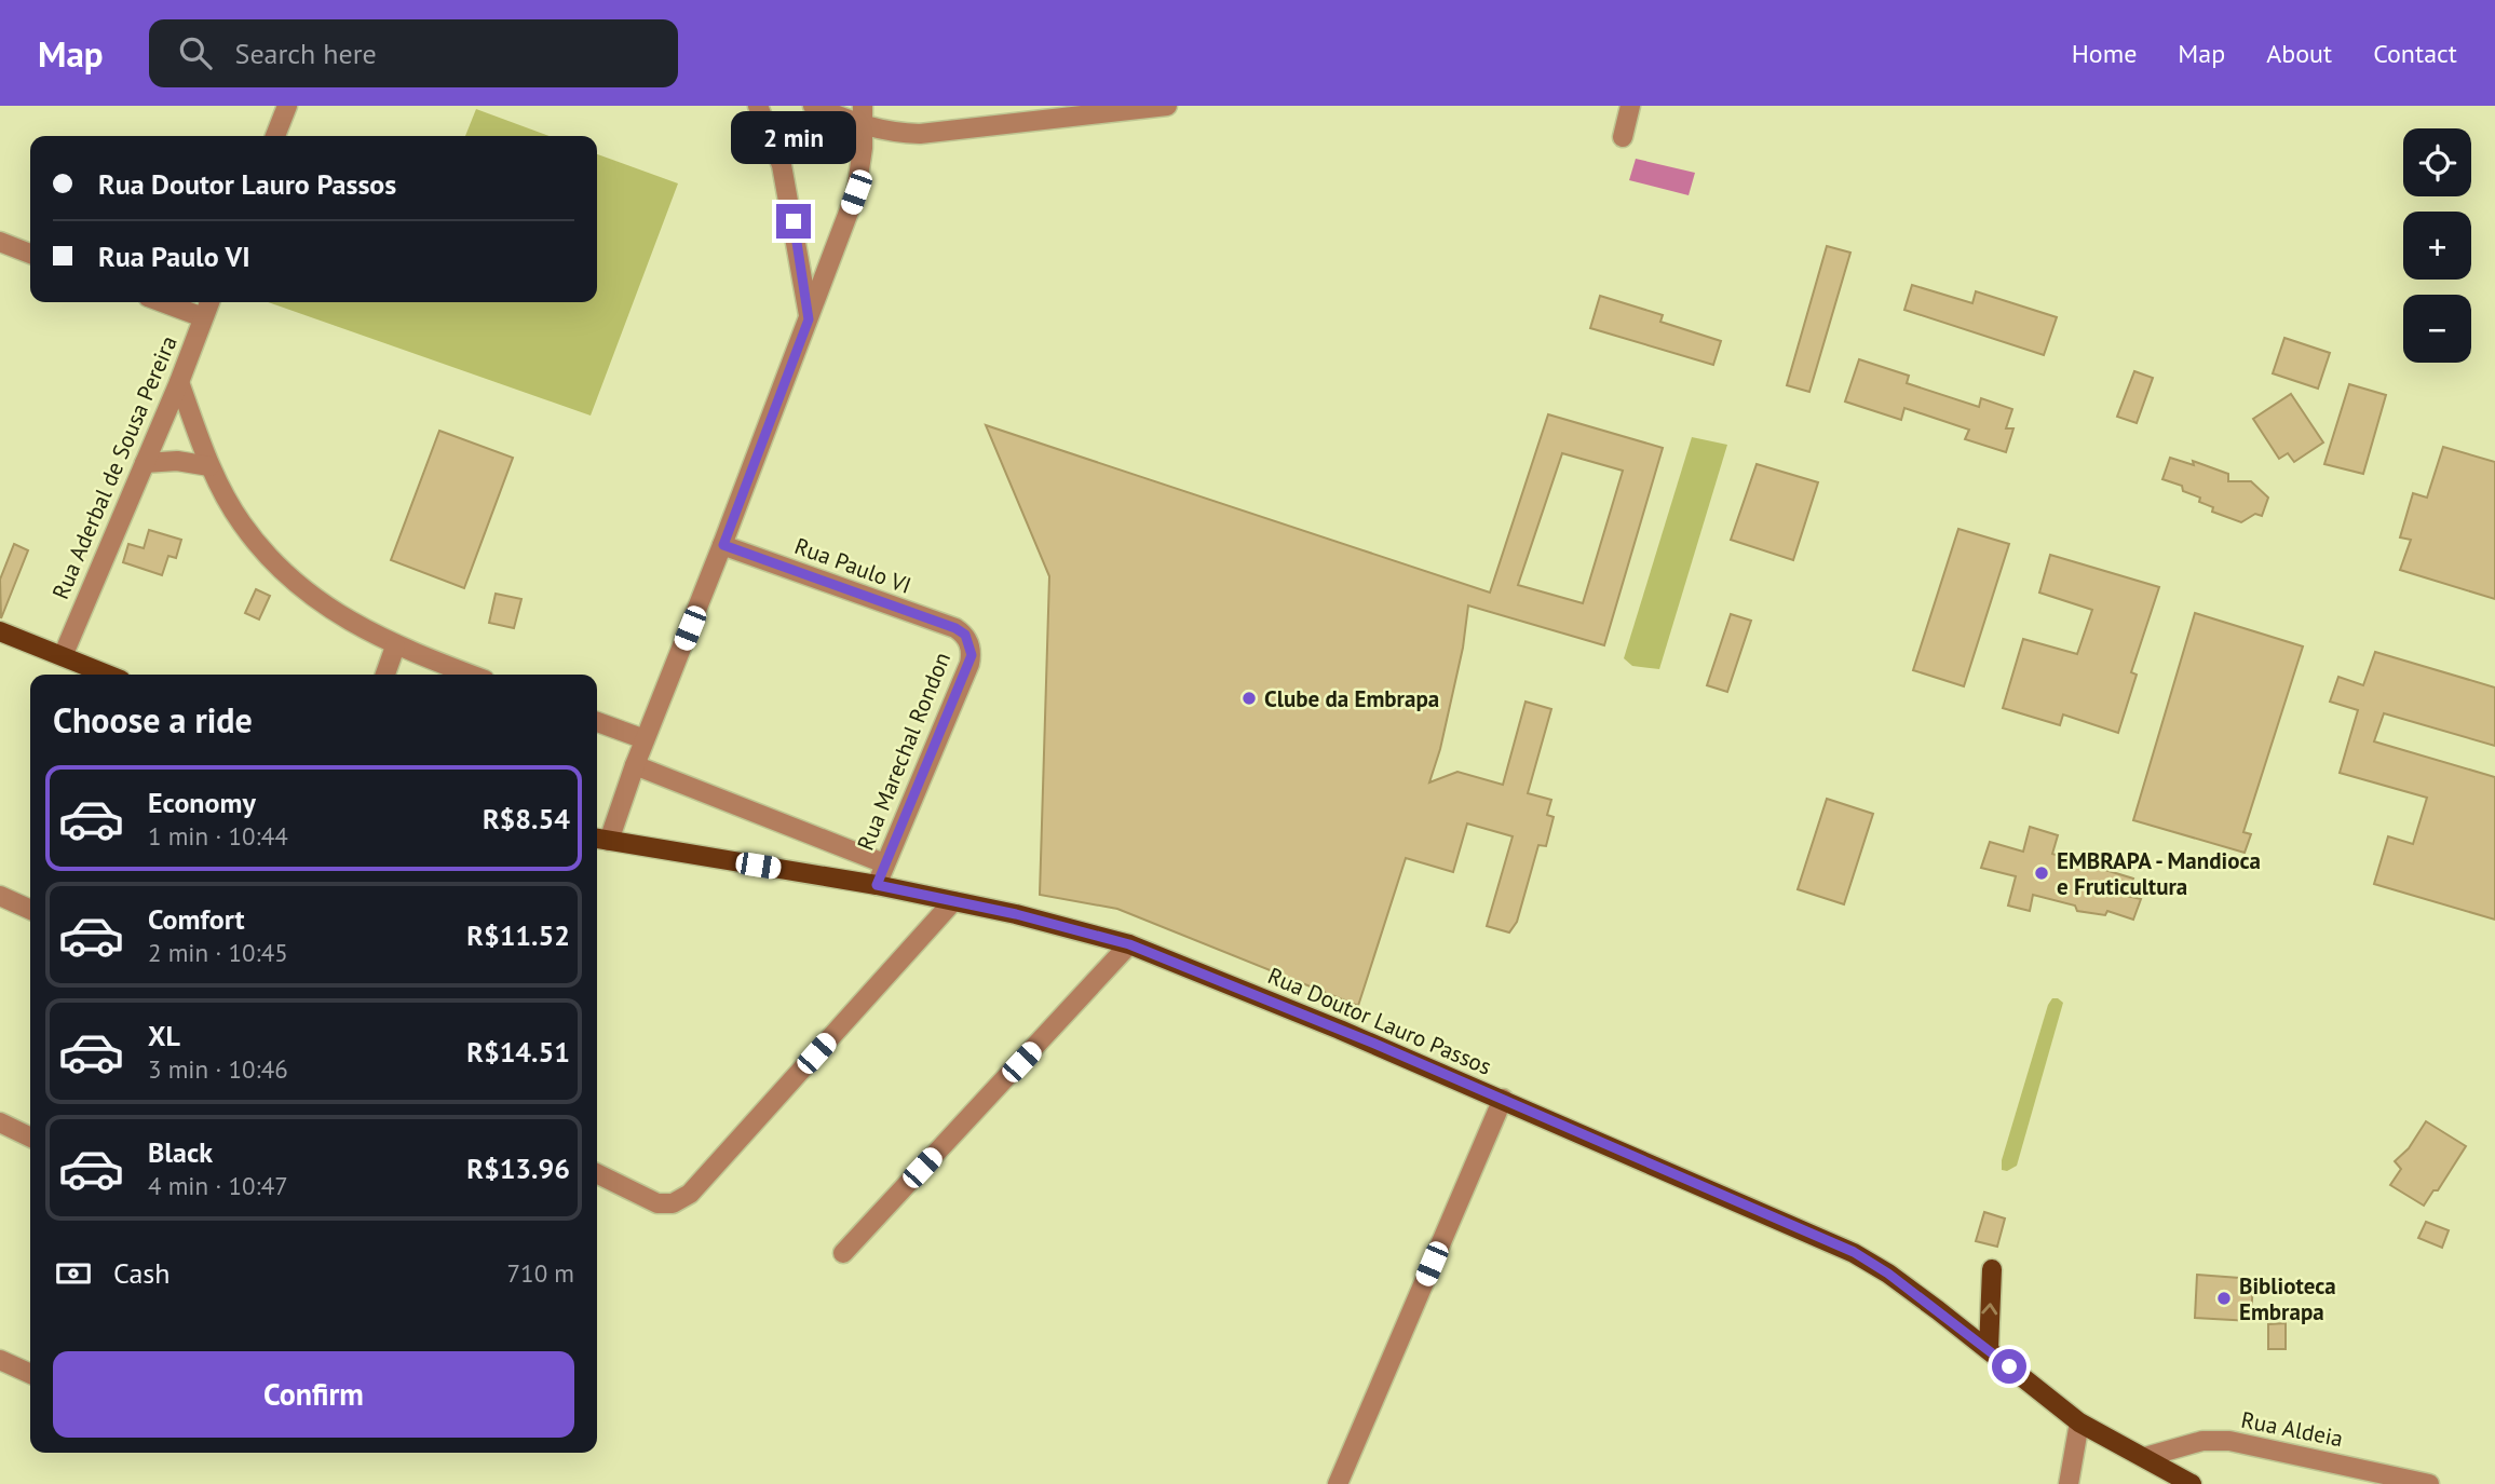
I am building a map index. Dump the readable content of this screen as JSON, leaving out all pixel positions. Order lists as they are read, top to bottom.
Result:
{
  "streets": {
    "main road": ["Rua Doutor Lauro Passos"],
    "street": [
      "Rua Aderbal de Sousa Pereira",
      "Rua Paulo VI",
      "Rua Marechal Rondon",
      "Rua Aldeia"
    ]
  },
  "crossings": [
    ["Rua Paulo VI", "Rua Marechal Rondon"],
    ["Rua Marechal Rondon", "Rua Doutor Lauro Passos"],
    ["Rua Doutor Lauro Passos", "Rua Aldeia"]
  ],
  "places": ["Clube da Embrapa", "EMBRAPA - Mandioca e Fruticultura", "Biblioteca Embrapa"],
  "page": {
    "header": "Map",
    "search": "Search here",
    "nav": [
      "Home",
      "Map",
      "About",
      "Contact"
    ],
    "bubble": "2 min",
    "map_buttons": ["+", "−"],
    "banner": ["Rua Doutor Lauro Passos", "Rua Paulo VI"],
    "heading": "Choose a ride",
    "list": [
      {
        "name": "Economy",
        "note": "1 min · 10:44",
        "value": "R$8.54"
      },
      {
        "name": "Comfort",
        "note": "2 min · 10:45",
        "value": "R$11.52"
      },
      {
        "name": "XL",
        "note": "3 min · 10:46",
        "value": "R$14.51"
      },
      {
        "name": "Black",
        "note": "4 min · 10:47",
        "value": "R$13.96"
      }
    ],
    "pay": ["Cash", "710 m"],
    "buttons": "Confirm"
  }
}
